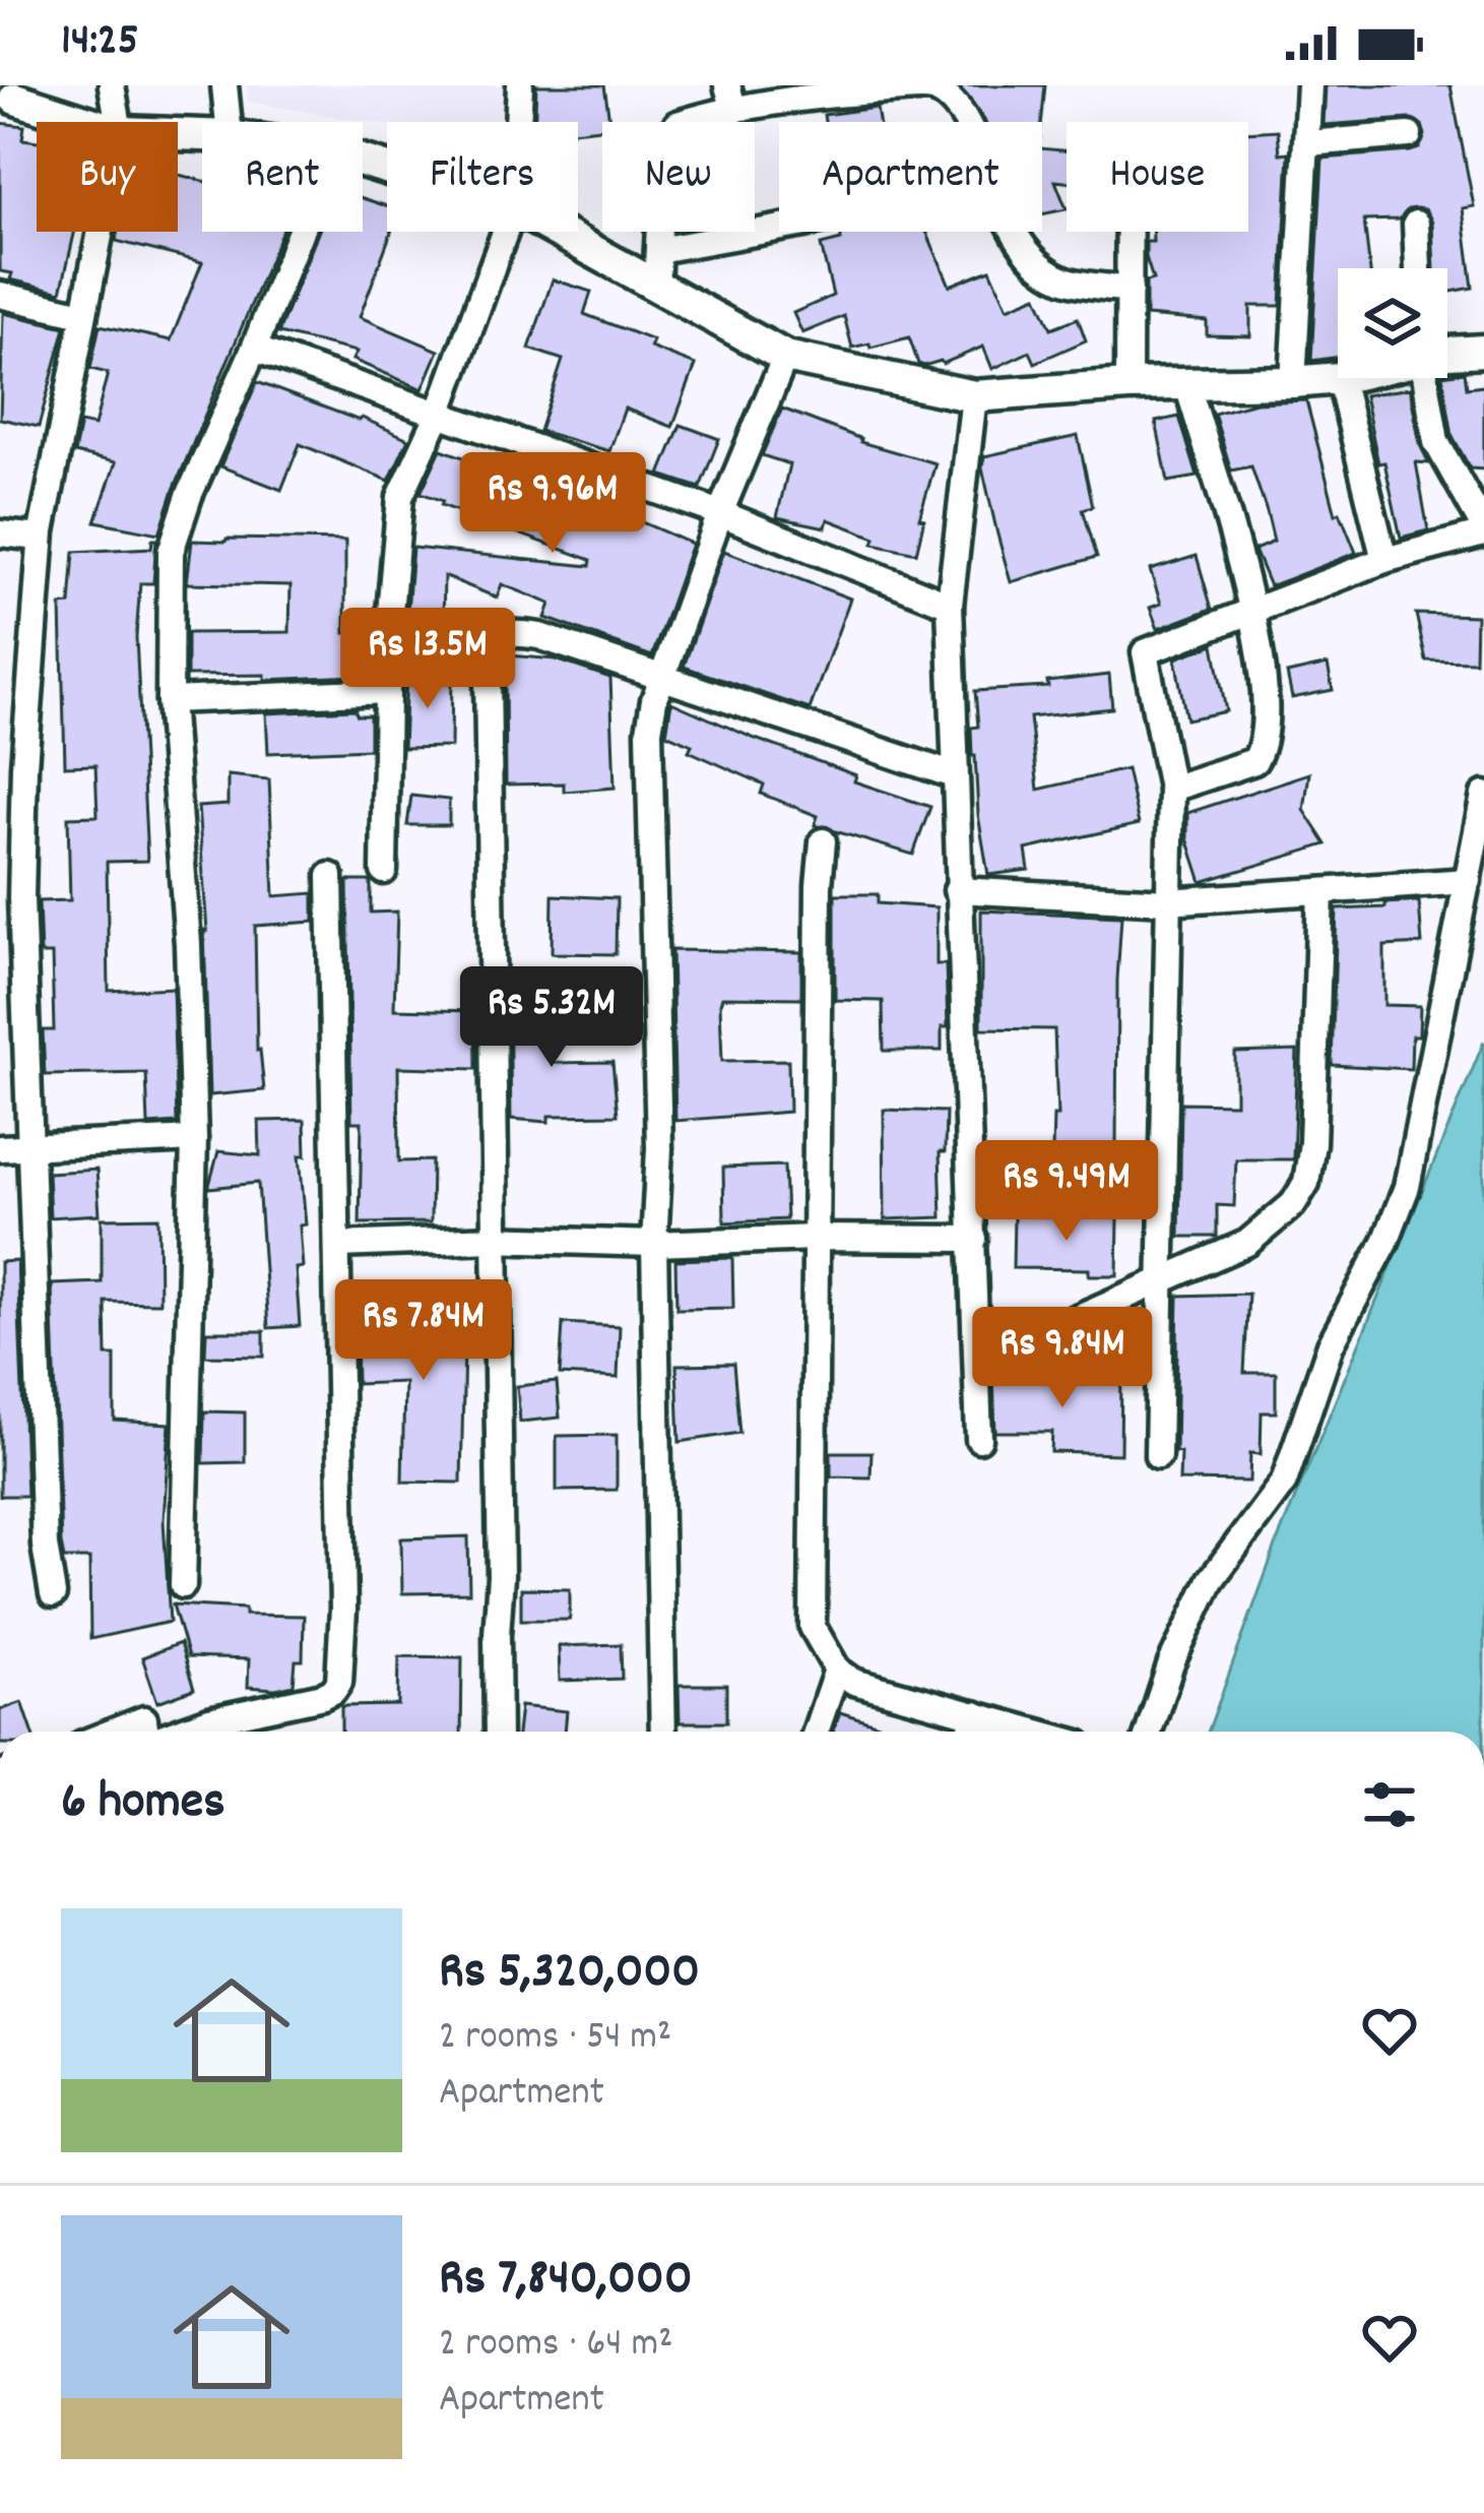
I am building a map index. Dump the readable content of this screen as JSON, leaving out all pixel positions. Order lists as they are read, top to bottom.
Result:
{
  "page": {
    "status": "14:25",
    "chip": [
      "Buy",
      "Rent",
      "Filters",
      "New",
      "Apartment",
      "House"
    ],
    "price": [
      "Rs 9.96M",
      "Rs 13.5M",
      "Rs 5.32M",
      "Rs 9.49M",
      "Rs 7.84M",
      "Rs 9.84M"
    ],
    "heading": "6 homes",
    "list": [
      {
        "name": "Rs 5,320,000",
        "note": "2 rooms · 54 m² · Apartment"
      },
      {
        "name": "Rs 7,840,000",
        "note": "2 rooms · 64 m² · Apartment"
      }
    ]
  }
}
